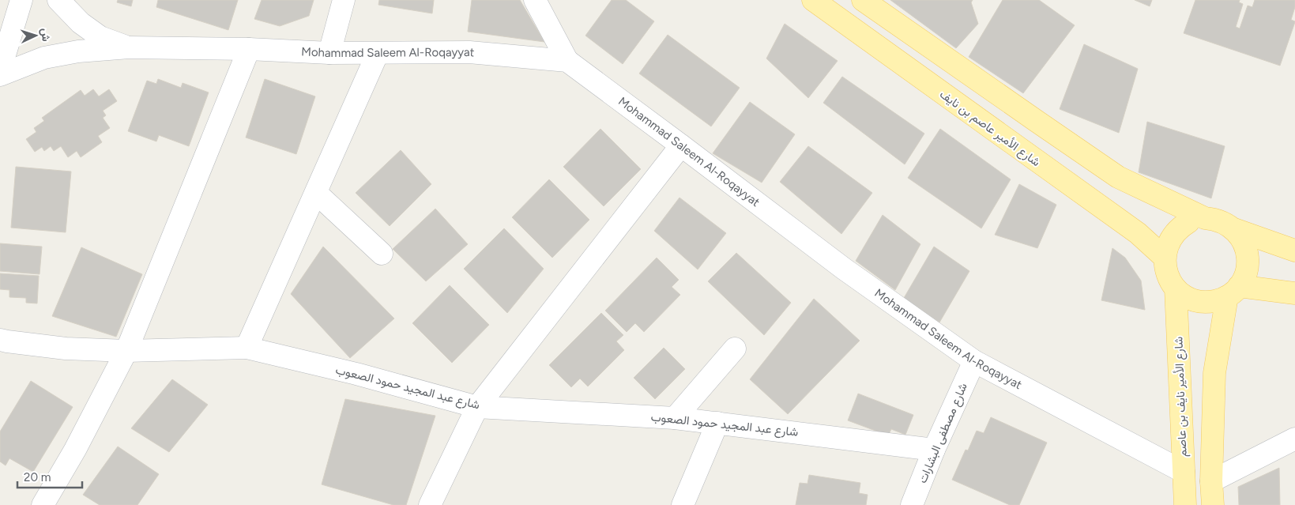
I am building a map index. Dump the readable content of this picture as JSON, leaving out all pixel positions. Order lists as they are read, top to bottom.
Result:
{
  "streets": {
    "main road": ["شارع الأمير عاصم بن نايف", "شارع الأمير نايف بن عاصم"],
    "street": ["Mohammad Saleem Al-Roqayyat", "شارع عبد المجيد حمود الصعوب", "شارع مصطفى البشارات"]
  },
  "crossings": [
    ["Mohammad Saleem Al-Roqayyat", "شارع الأمير نايف بن عاصم"],
    ["Mohammad Saleem Al-Roqayyat", "شارع مصطفى البشارات"],
    ["شارع الأمير عاصم بن نايف", "شارع الأمير نايف بن عاصم"],
    ["شارع عبد المجيد حمود الصعوب", "شارع مصطفى البشارات"]
  ],
  "scale_bar": "20 m",
  "north": "right"
}
